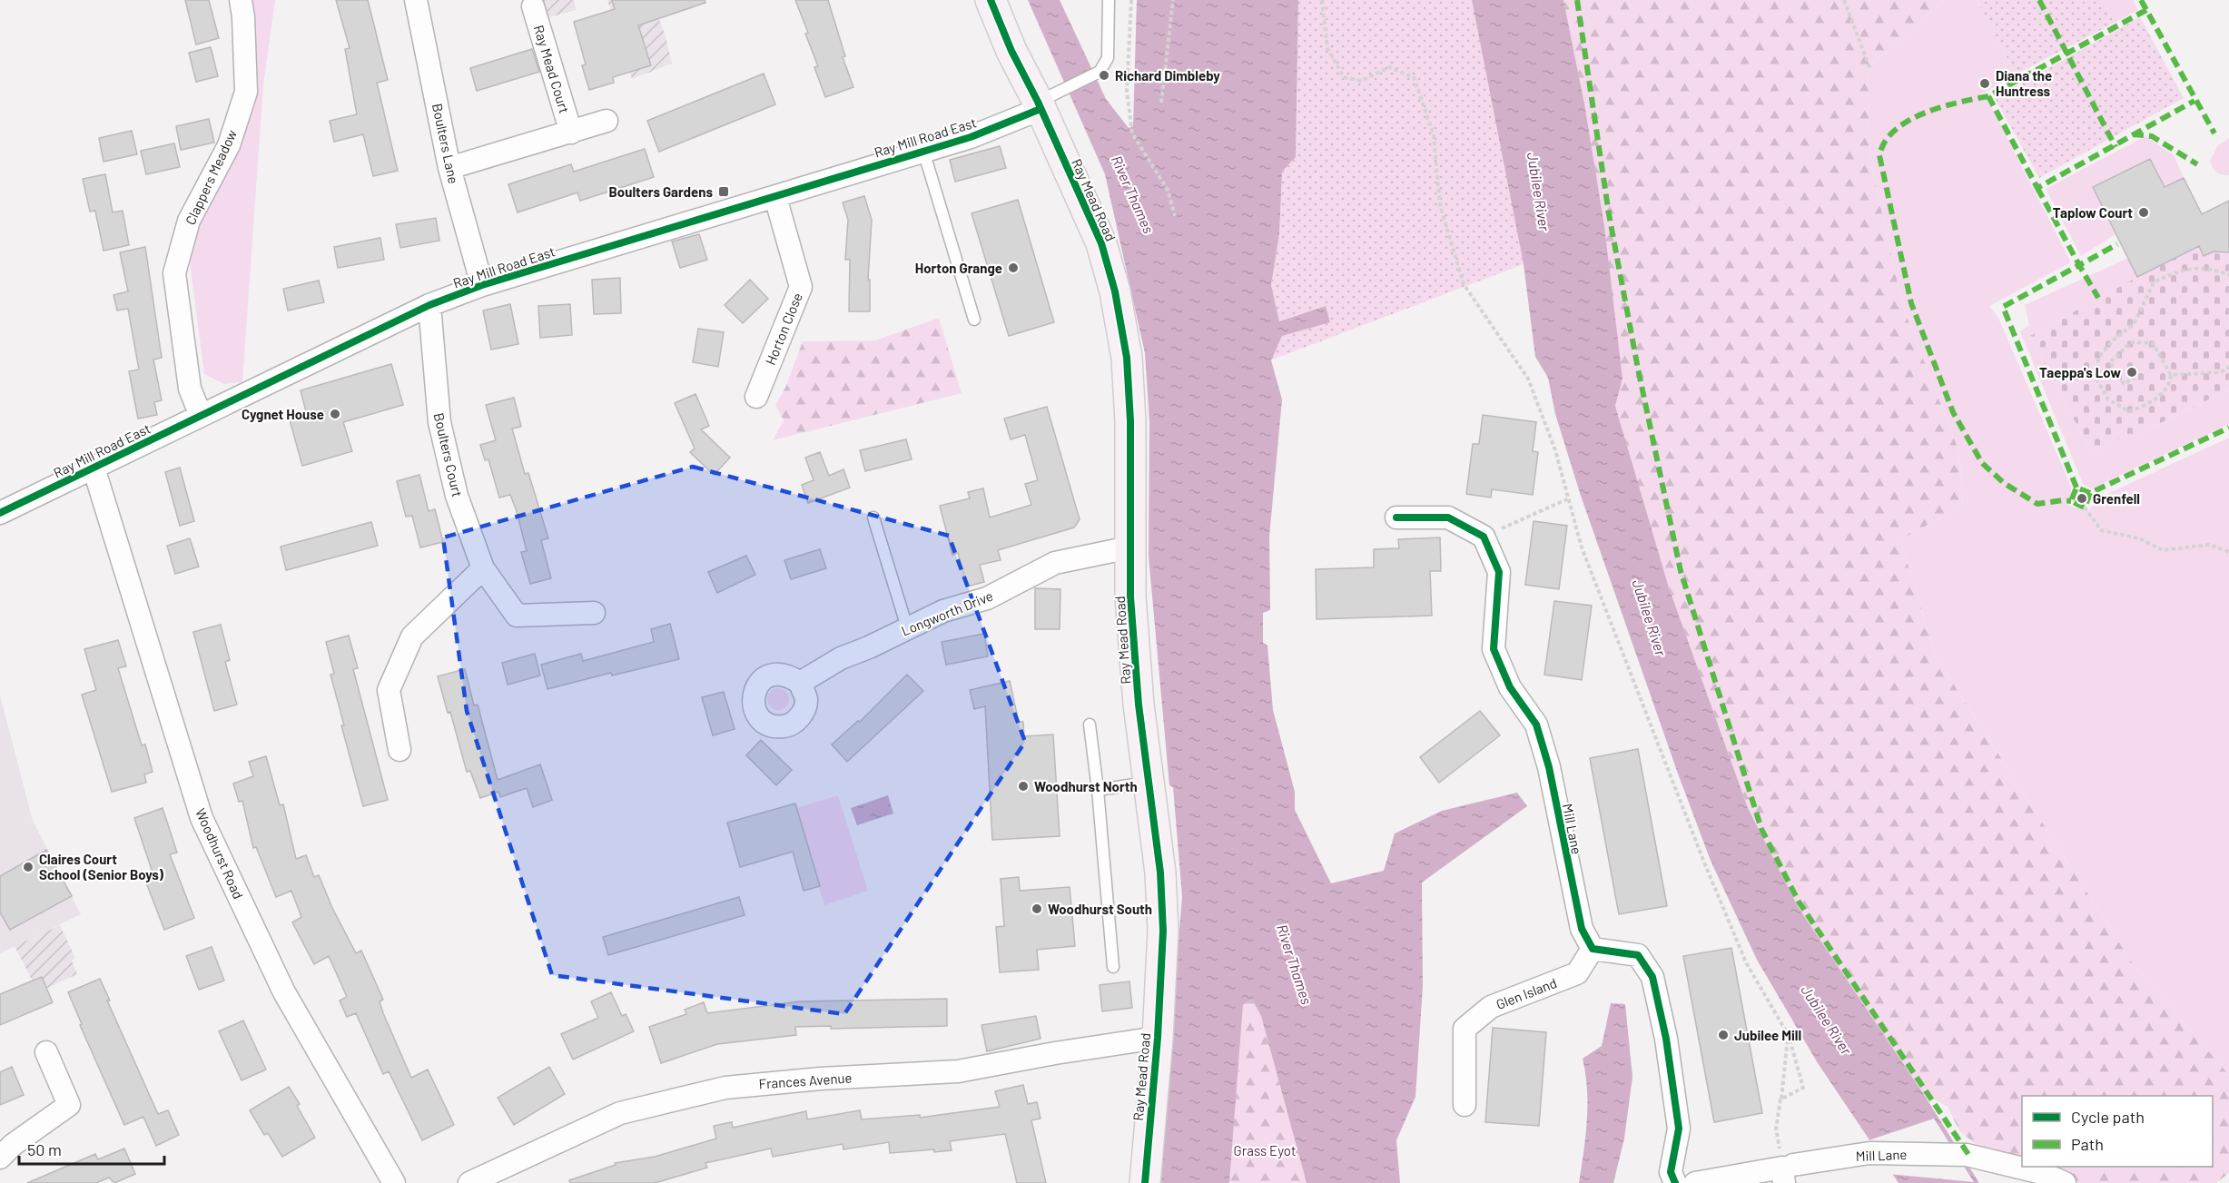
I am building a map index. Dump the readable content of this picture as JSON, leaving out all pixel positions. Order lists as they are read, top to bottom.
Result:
{
  "streets": {
    "main road": ["Ray Mead Road"],
    "street": [
      "Ray Mead Court",
      "Ray Mill Road East",
      "Boulters Lane",
      "Clappers Meadow",
      "Horton Close",
      "Boulters Court",
      "Longworth Drive",
      "Mill Lane",
      "Woodhurst Road",
      "Glen Island",
      "Frances Avenue"
    ]
  },
  "crossings": [
    ["Ray Mill Road East", "Boulters Lane"],
    ["Ray Mill Road East", "Clappers Meadow"],
    ["Ray Mill Road East", "Ray Mead Road"],
    ["Ray Mill Road East", "Horton Close"],
    ["Ray Mill Road East", "Boulters Court"],
    ["Ray Mill Road East", "Woodhurst Road"],
    ["Ray Mead Road", "Longworth Drive"],
    ["Ray Mead Road", "Frances Avenue"],
    ["Mill Lane", "Glen Island"]
  ],
  "water": ["Jubilee River", "River Thames"],
  "parks": ["Grass Eyot"],
  "places": {
    "other": [
      "Richard Dimbleby",
      "Diana the Huntress",
      "Taplow Court",
      "Horton Grange",
      "Taeppa's Low",
      "Cygnet House",
      "Grenfell",
      "Woodhurst North",
      "Claires Court School (Senior Boys)",
      "Woodhurst South",
      "Jubilee Mill"
    ],
    "transit": ["Boulters Gardens"]
  },
  "legend": ["Cycle path", "Path"],
  "scale_bar": "50 m"
}
